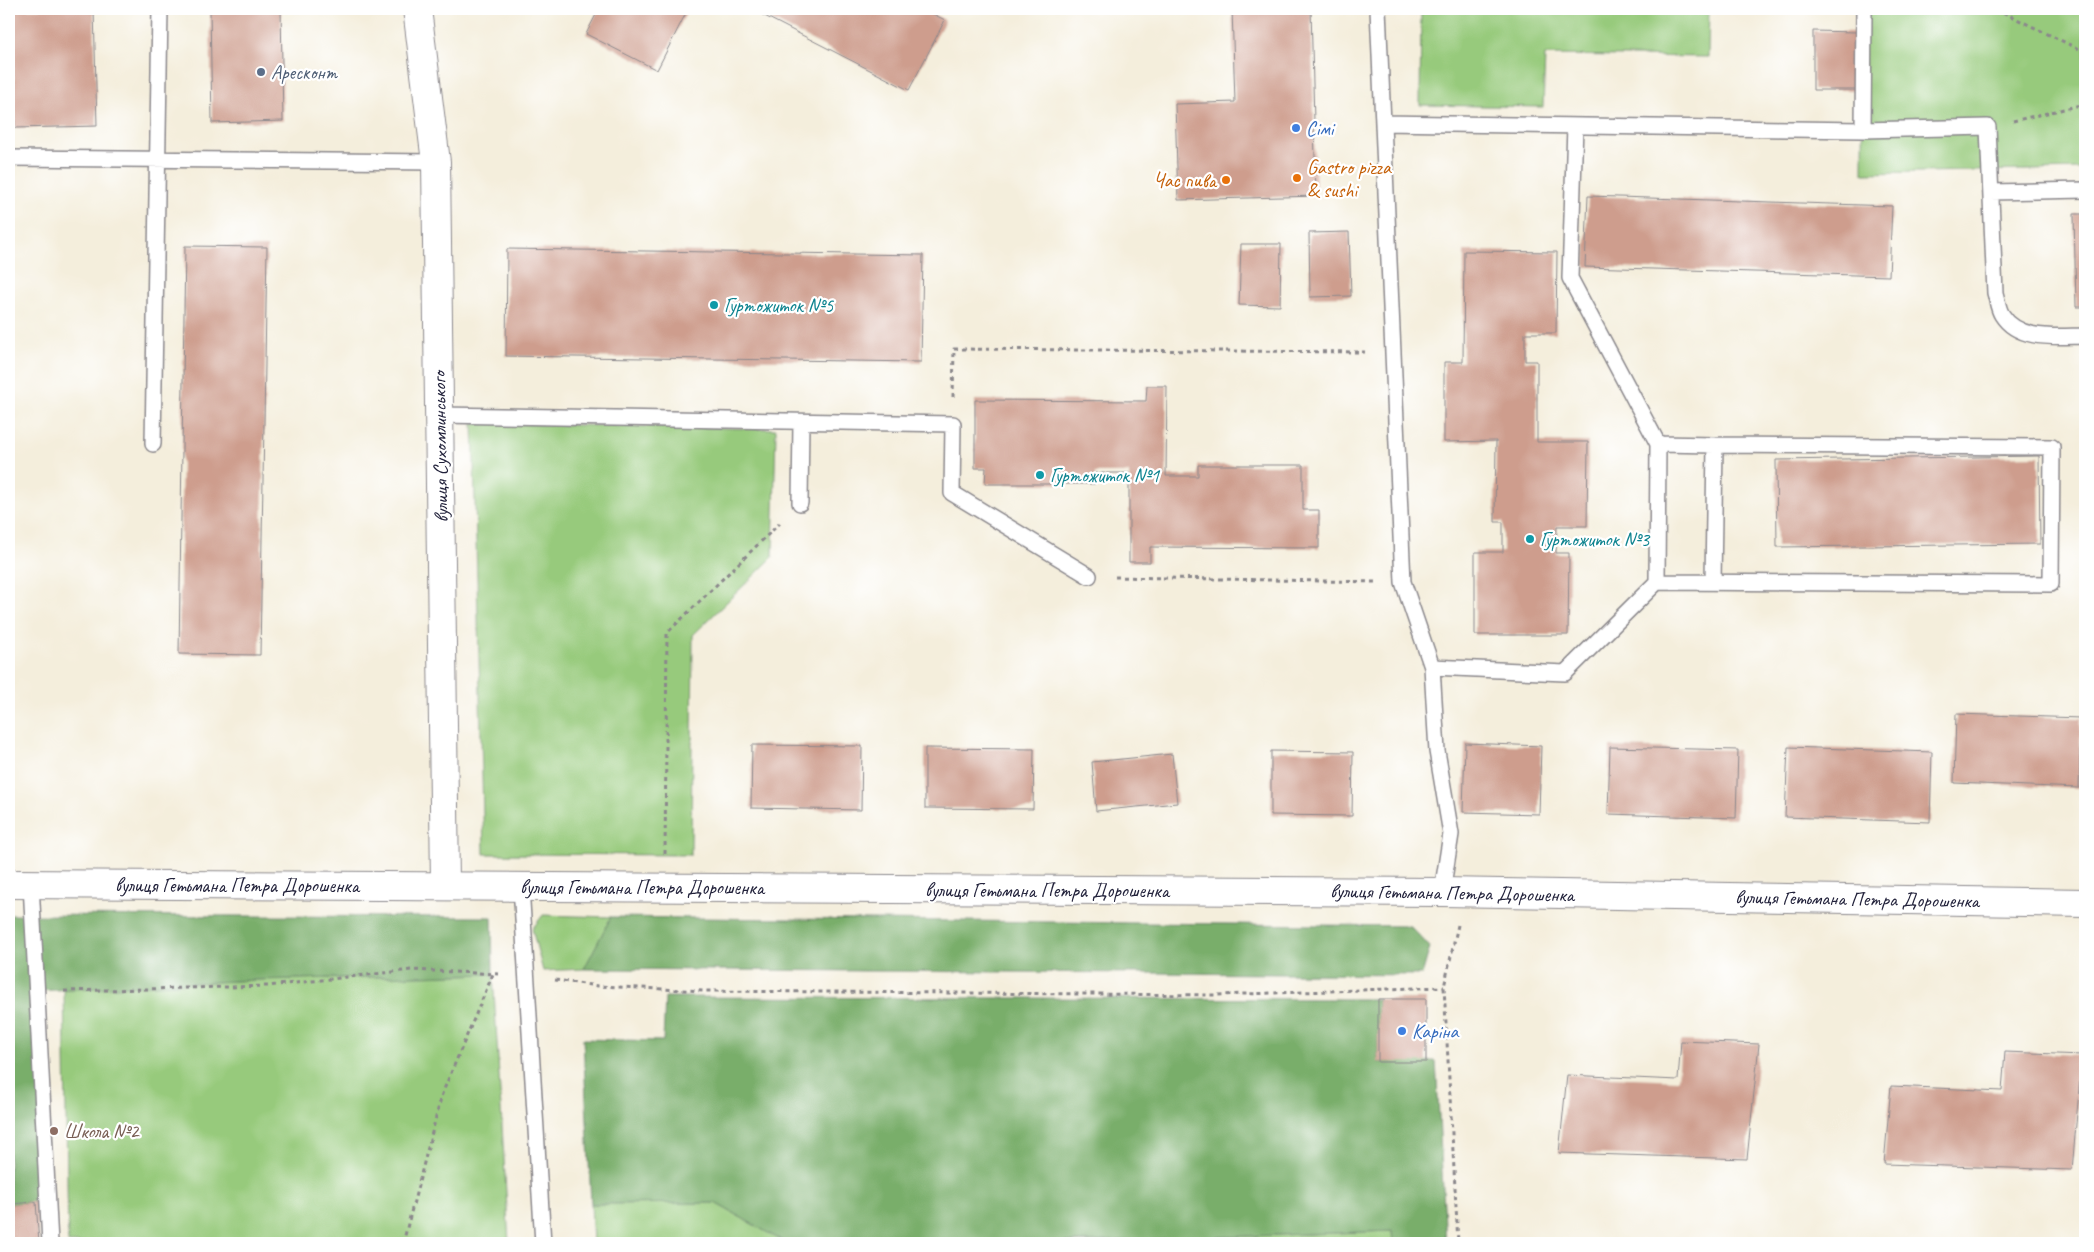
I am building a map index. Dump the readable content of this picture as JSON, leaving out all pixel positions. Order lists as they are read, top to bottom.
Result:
{
  "streets": {
    "street": ["вулиця Сухомлинського", "вулиця Гетьмана Петра Дорошенка"]
  },
  "crossings": [
    ["вулиця Сухомлинського", "вулиця Гетьмана Петра Дорошенка"]
  ],
  "places": [
    "Аресконт",
    "Сімі",
    "Gastro pizza & sushi",
    "Час пива",
    "Гуртожиток №5",
    "Гуртожиток №1",
    "Гуртожиток №3",
    "Каріна",
    "Школа №2"
  ]
}
